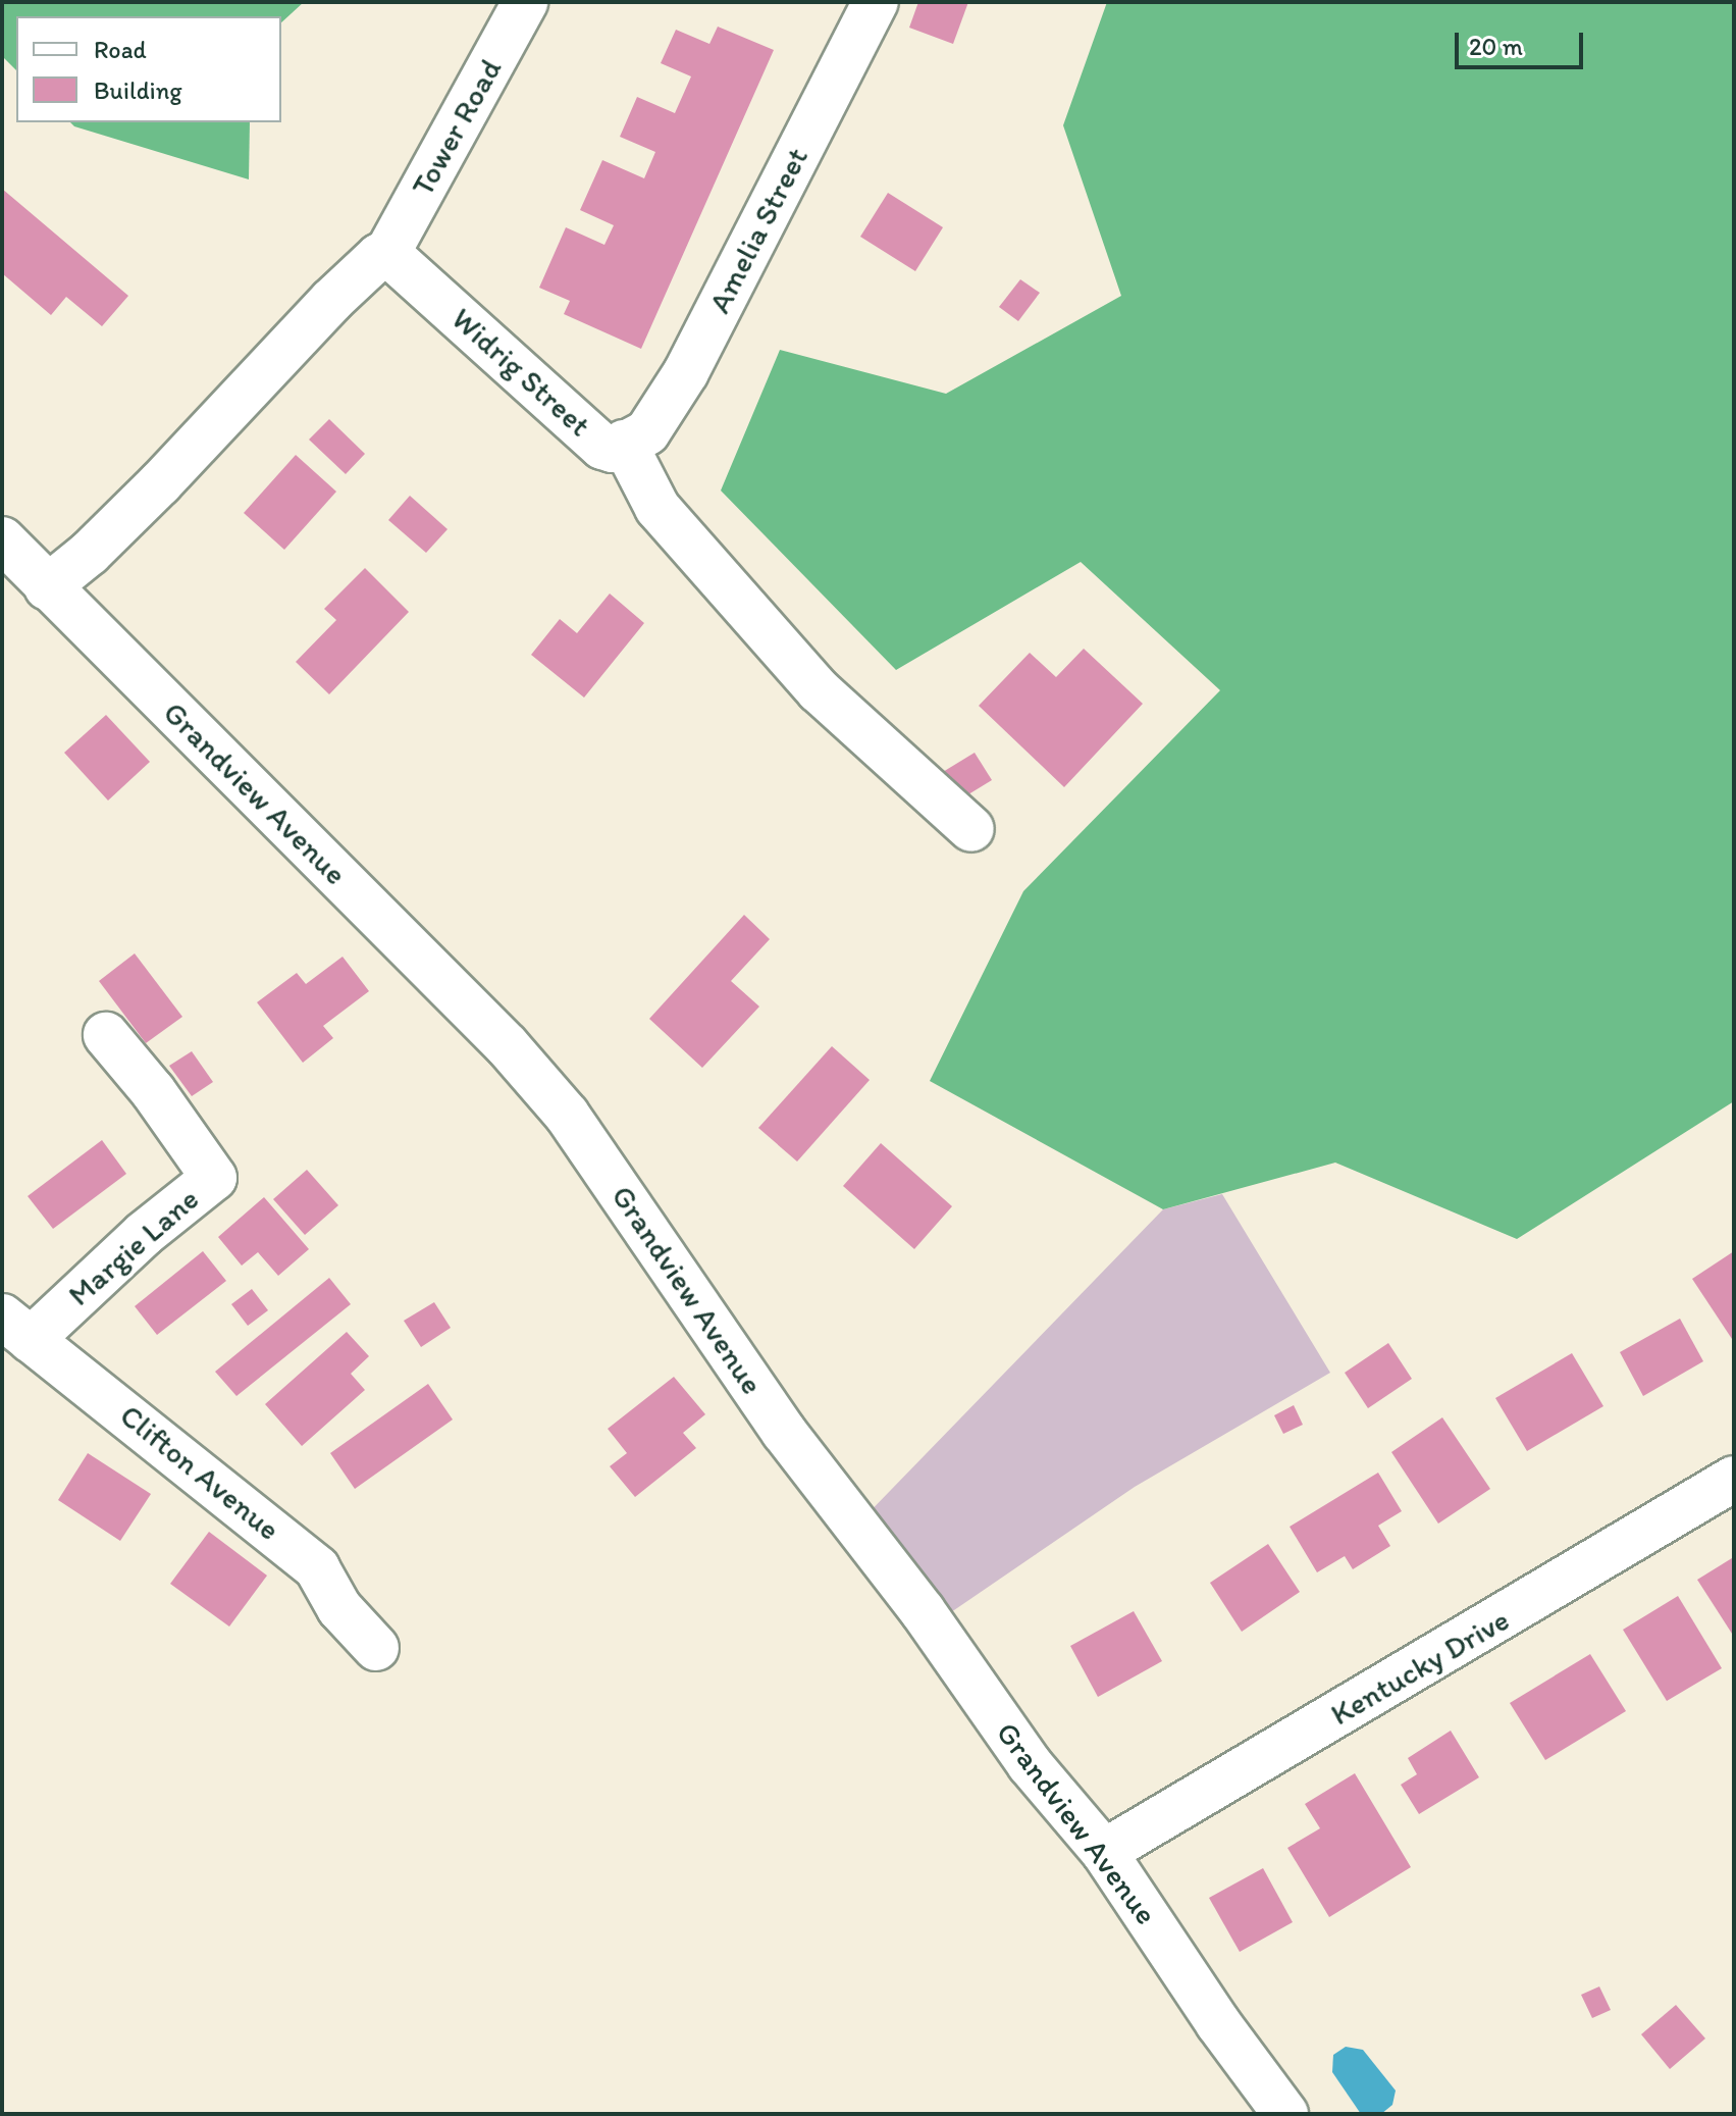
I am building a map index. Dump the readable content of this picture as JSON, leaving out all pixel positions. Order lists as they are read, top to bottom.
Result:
{
  "streets": {
    "street": [
      "Tower Road",
      "Amelia Street",
      "Widrig Street",
      "Grandview Avenue",
      "Margie Lane",
      "Clifton Avenue",
      "Kentucky Drive"
    ]
  },
  "crossings": [
    ["Tower Road", "Widrig Street"],
    ["Amelia Street", "Widrig Street"],
    ["Grandview Avenue", "Kentucky Drive"],
    ["Margie Lane", "Clifton Avenue"]
  ],
  "legend": ["Road", "Building"],
  "scale_bar": "20 m"
}
